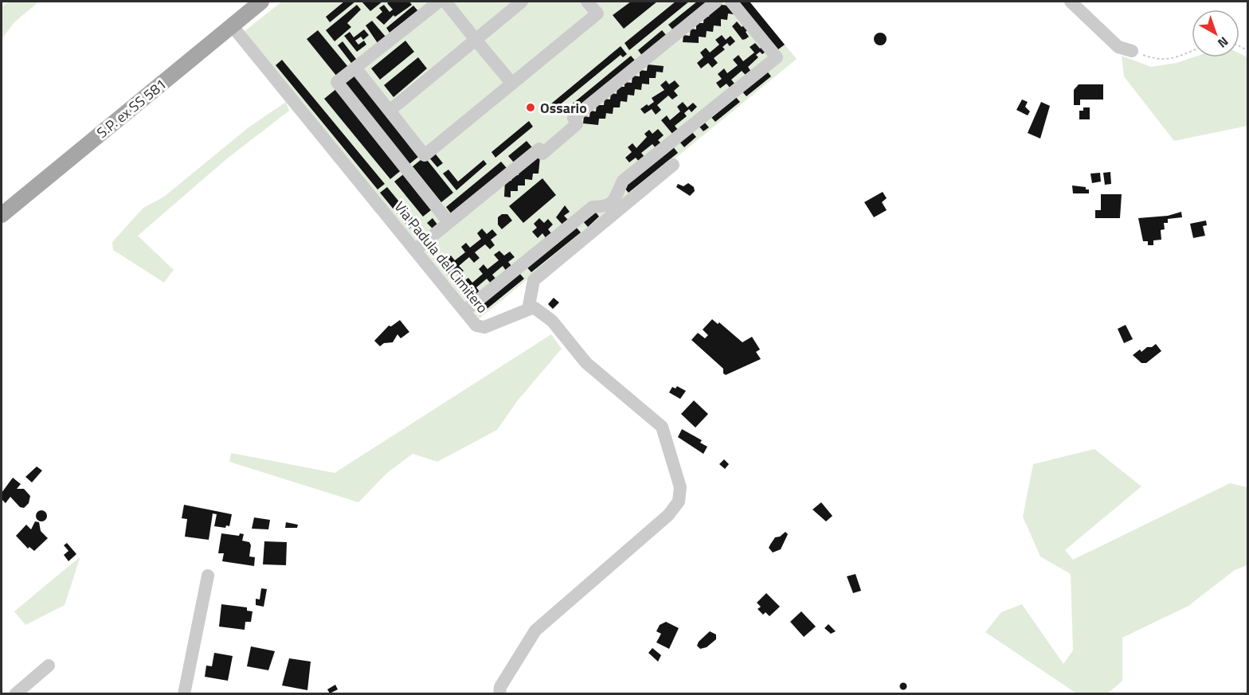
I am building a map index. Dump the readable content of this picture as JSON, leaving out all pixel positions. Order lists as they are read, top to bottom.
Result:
{
  "streets": {
    "main road": ["S.P. ex SS 581"],
    "street": ["Via Padula del Cimitero"]
  },
  "crossings": [
    ["S.P. ex SS 581", "Via Padula del Cimitero"]
  ],
  "places": ["Ossario"],
  "north": "bottom right"
}
